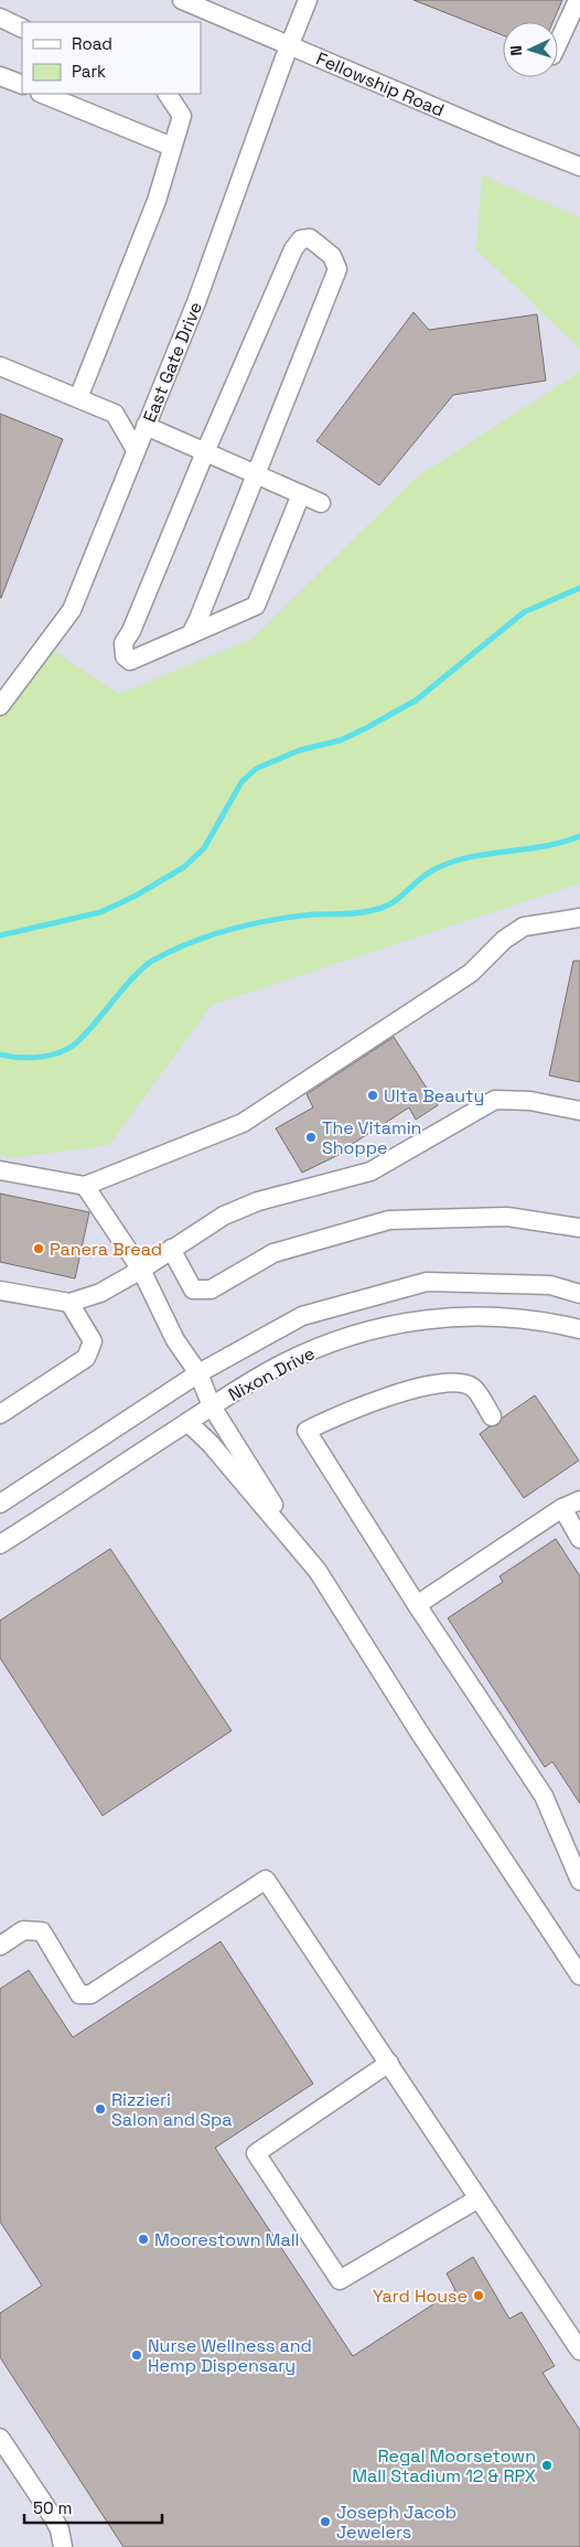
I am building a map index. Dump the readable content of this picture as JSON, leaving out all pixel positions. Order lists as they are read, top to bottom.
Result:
{
  "streets": {
    "street": ["Fellowship Road", "East Gate Drive", "Nixon Drive"]
  },
  "crossings": [
    ["Fellowship Road", "East Gate Drive"]
  ],
  "places": [
    "Ulta Beauty",
    "The Vitamin Shoppe",
    "Panera Bread",
    "Rizzieri Salon and Spa",
    "Moorestown Mall",
    "Yard House",
    "Nurse Wellness and Hemp Dispensary",
    "Regal Moorsetown Mall Stadium 12 & RPX",
    "Joseph Jacob Jewelers"
  ],
  "legend": ["Road", "Park"],
  "scale_bar": "50 m",
  "north": "left"
}
